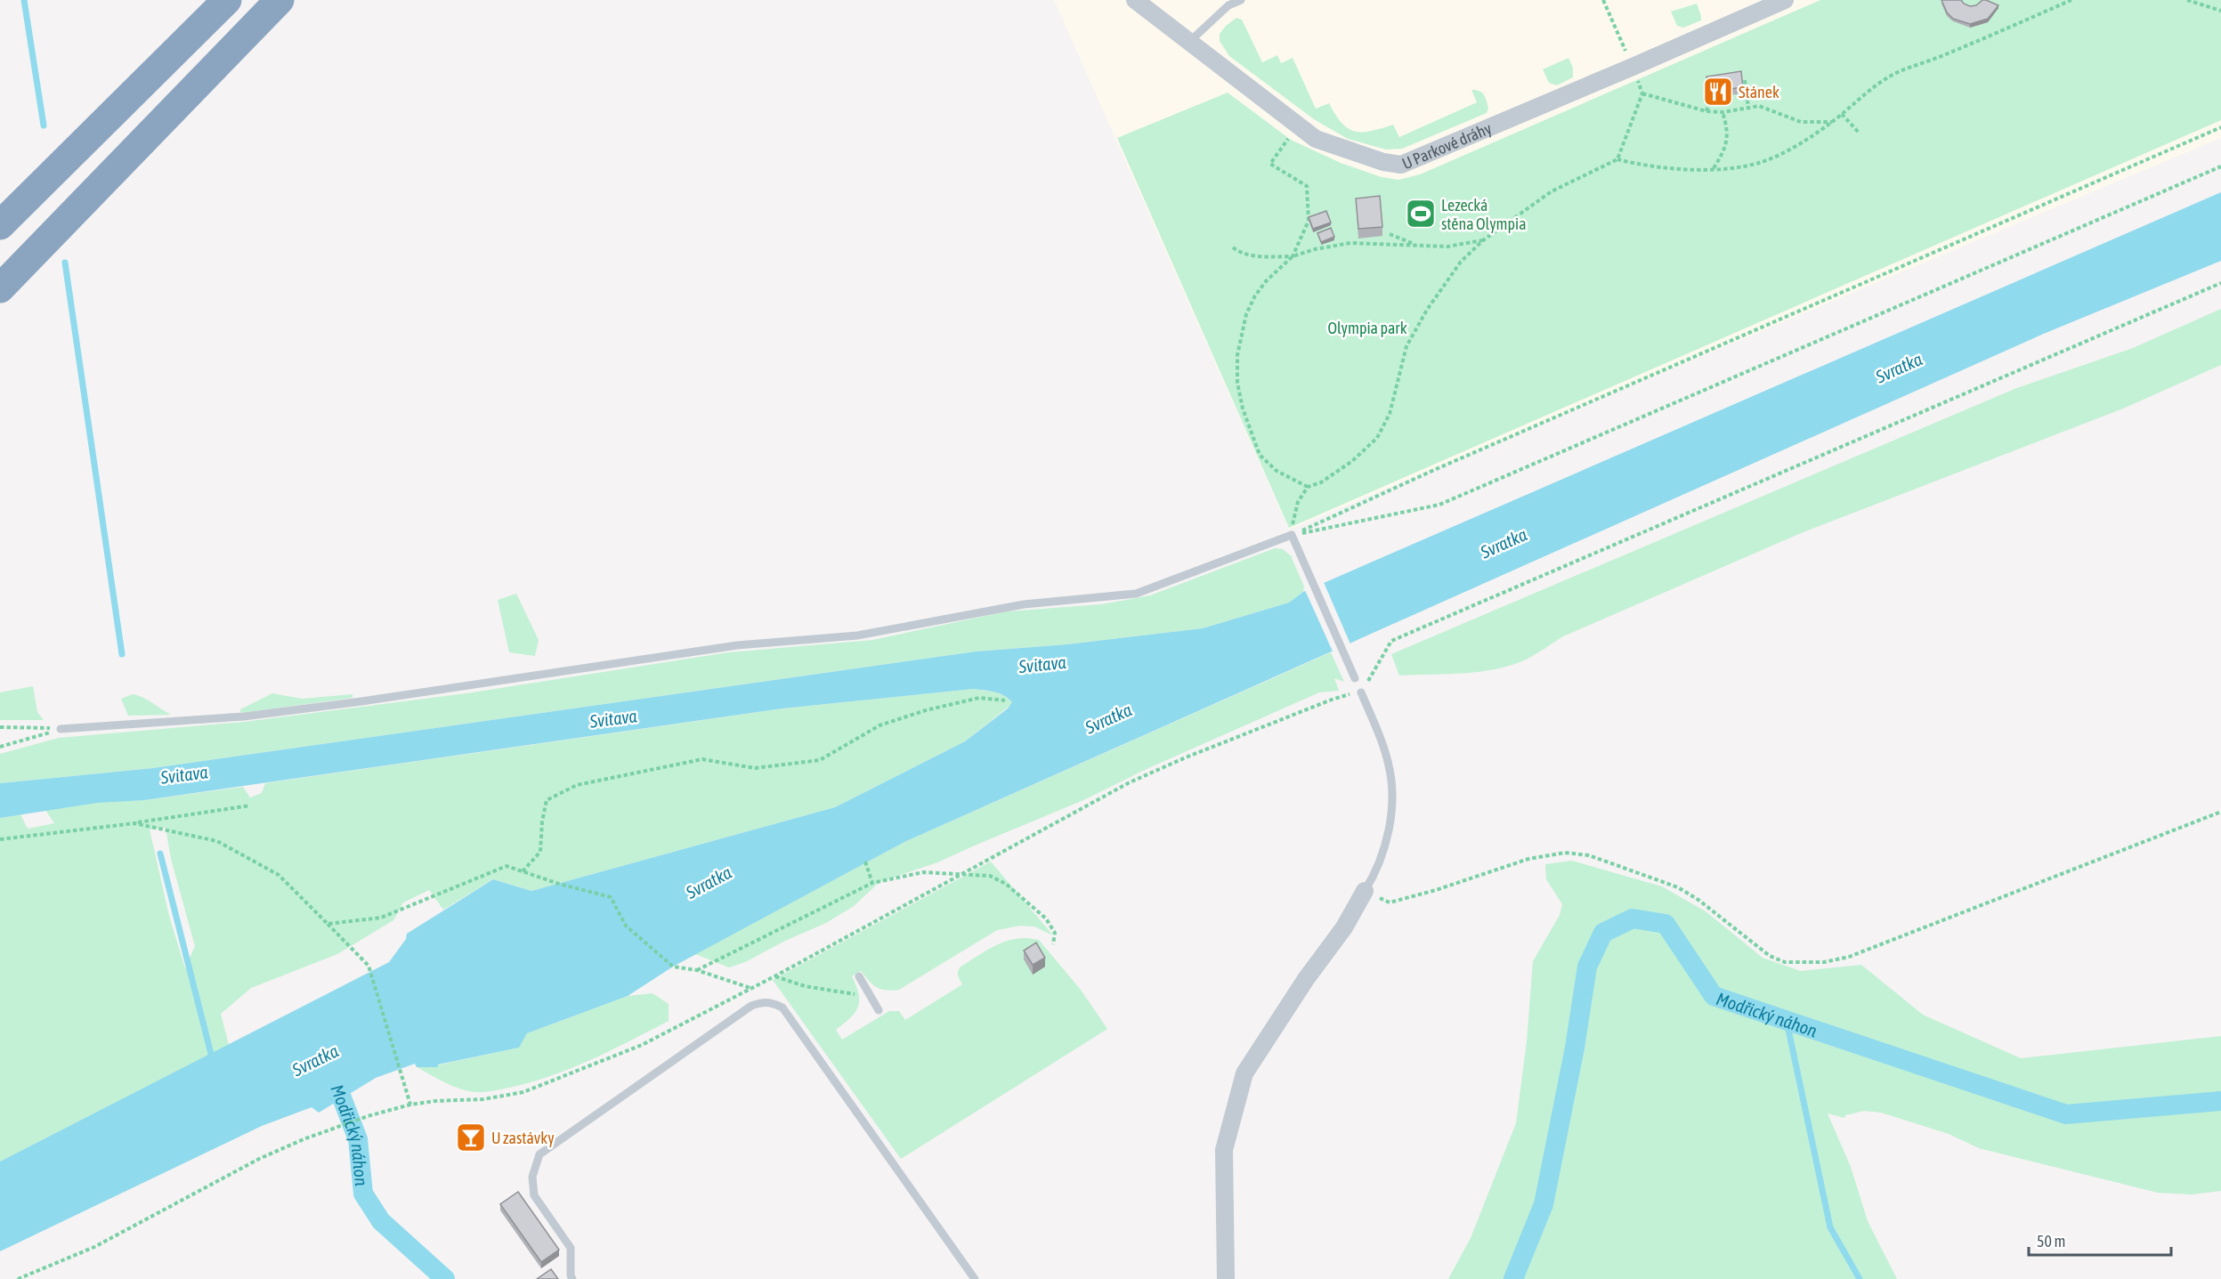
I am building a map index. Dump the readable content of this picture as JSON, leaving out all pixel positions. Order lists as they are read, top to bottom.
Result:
{
  "streets": {
    "street": ["U Parkové dráhy"]
  },
  "water": ["Svratka", "Svitava", "Modřický náhon"],
  "parks": ["Olympia park"],
  "places": {
    "restaurant": ["Stánek"],
    "sports": ["Lezecká stěna Olympia"],
    "bar": ["U zastávky"]
  },
  "scale_bar": "50 m"
}
